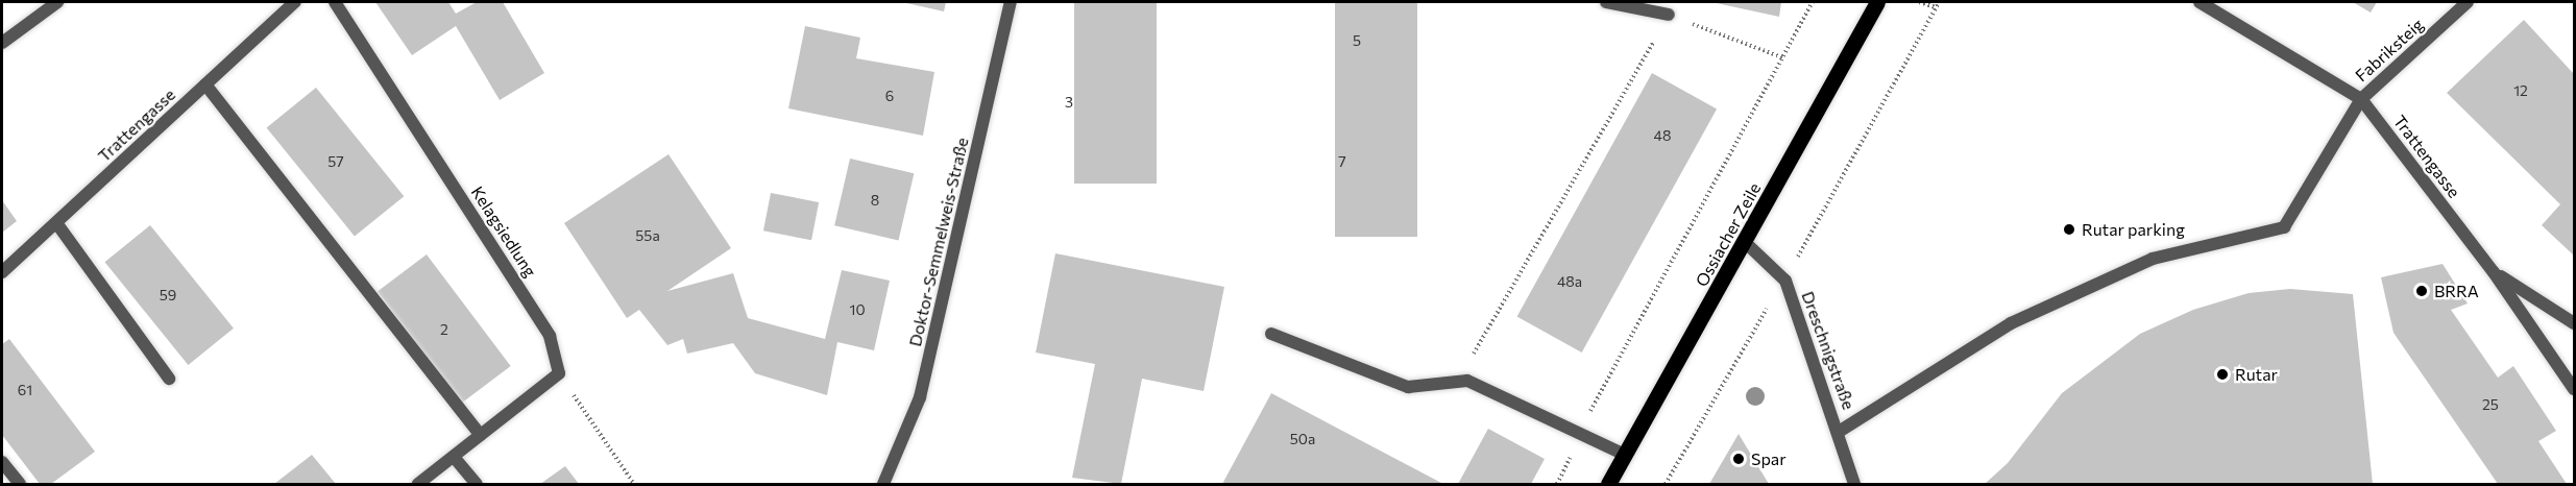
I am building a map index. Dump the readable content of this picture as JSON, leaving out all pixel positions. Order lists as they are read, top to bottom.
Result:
{
  "streets": {
    "main road": ["Ossiacher Zeile"],
    "street": [
      "Fabriksteig",
      "Trattengasse",
      "Kelagsiedlung",
      "Doktor-Semmelweis-Straße",
      "Dreschnigstraße"
    ]
  },
  "crossings": [
    ["Fabriksteig", "Trattengasse"],
    ["Fabriksteig", "Dreschnigstraße"],
    ["Ossiacher Zeile", "Dreschnigstraße"]
  ],
  "places": [
    "Rutar parking",
    "BRRA",
    "Rutar",
    "Spar"
  ],
  "house_numbers": [
    "5",
    "12",
    "6",
    "3",
    "48",
    "57",
    "7",
    "8",
    "55a",
    "48a",
    "59",
    "10",
    "2",
    "61",
    "25",
    "50a"
  ]
}
